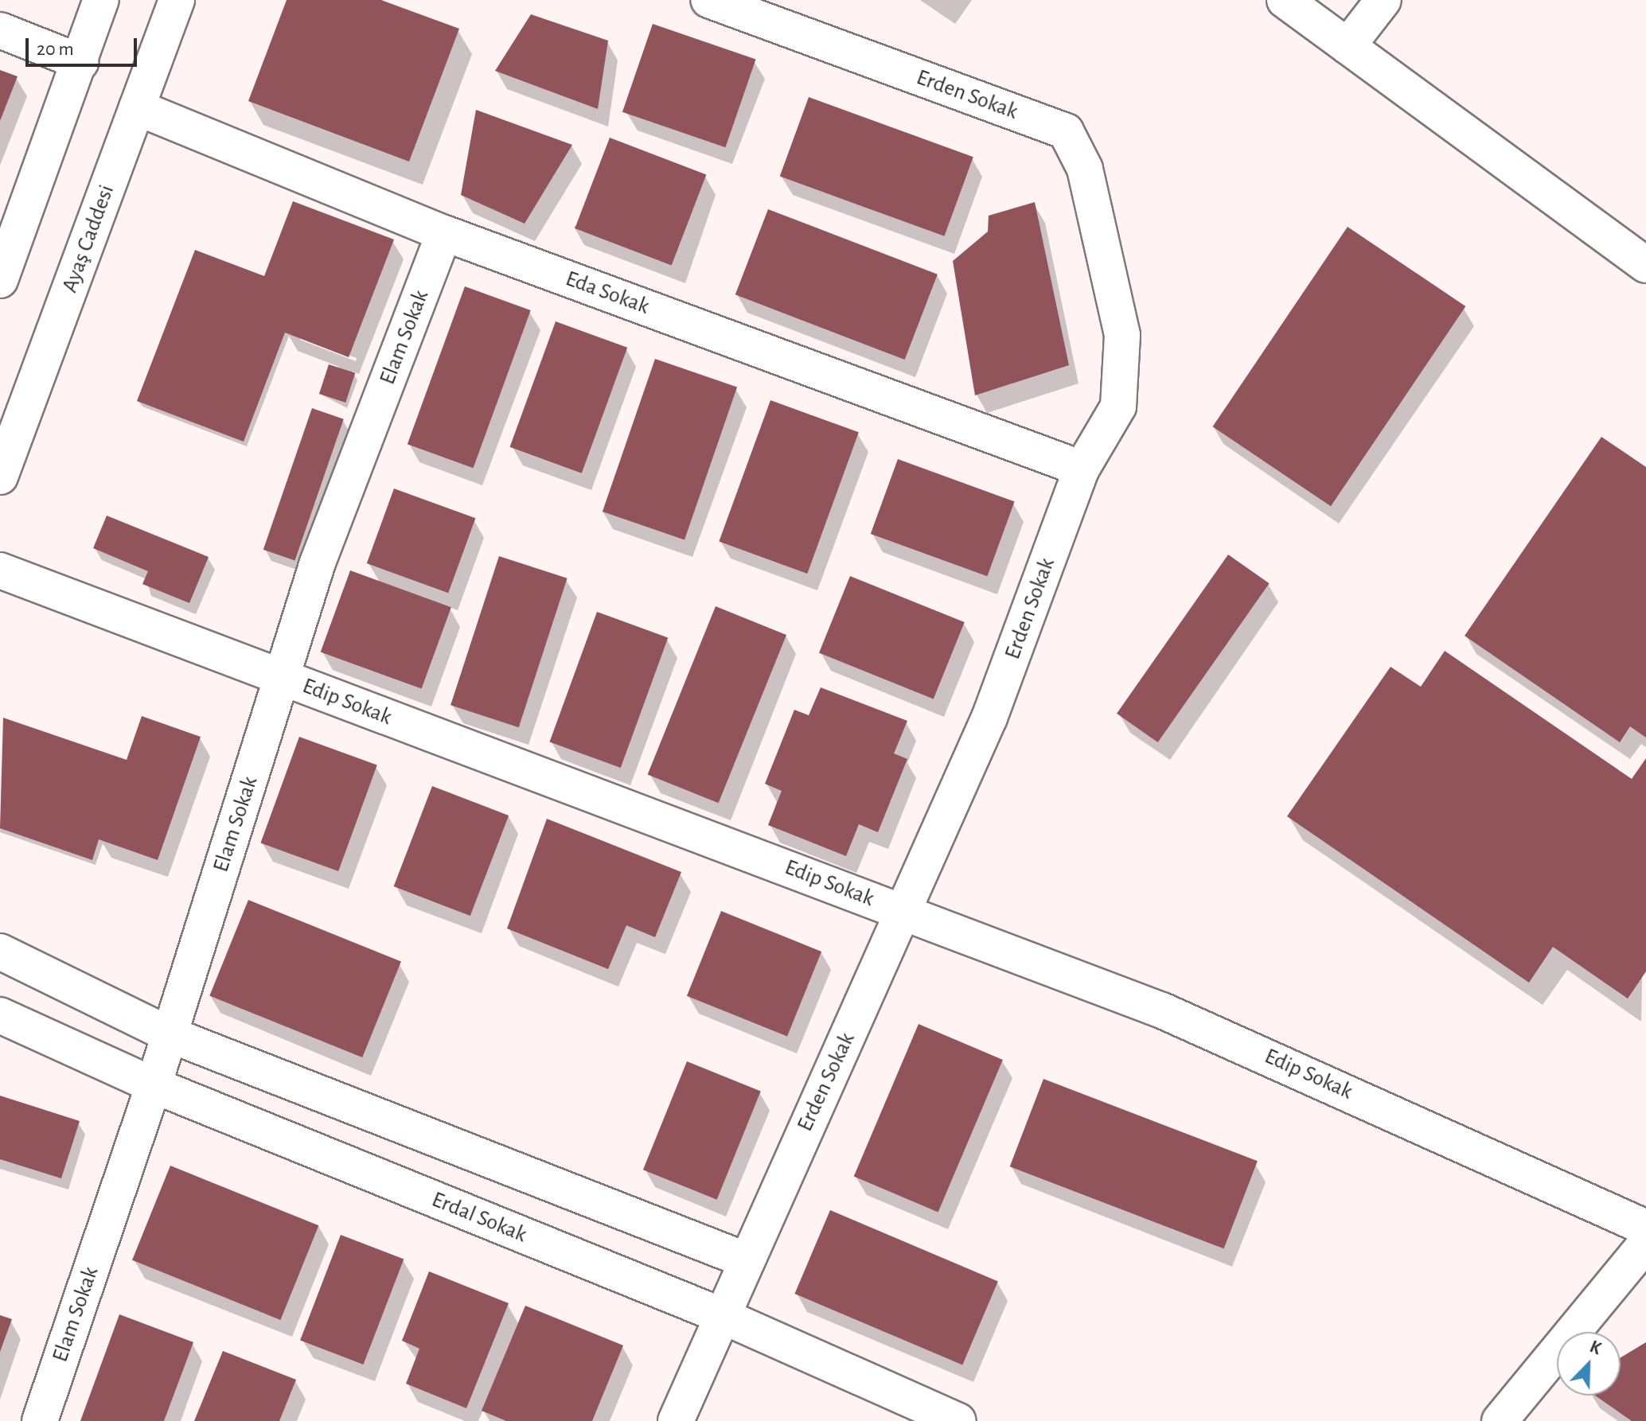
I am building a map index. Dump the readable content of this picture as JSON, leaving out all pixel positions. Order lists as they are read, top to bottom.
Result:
{
  "streets": {
    "street": [
      "Erden Sokak",
      "Ayaş Caddesi",
      "Eda Sokak",
      "Elam Sokak",
      "Edip Sokak",
      "Erdal Sokak"
    ]
  },
  "crossings": [
    ["Erden Sokak", "Eda Sokak"],
    ["Erden Sokak", "Edip Sokak"],
    ["Erden Sokak", "Erdal Sokak"],
    ["Ayaş Caddesi", "Eda Sokak"],
    ["Eda Sokak", "Elam Sokak"],
    ["Elam Sokak", "Edip Sokak"],
    ["Elam Sokak", "Erdal Sokak"]
  ],
  "scale_bar": "20 m",
  "north": "top right"
}
